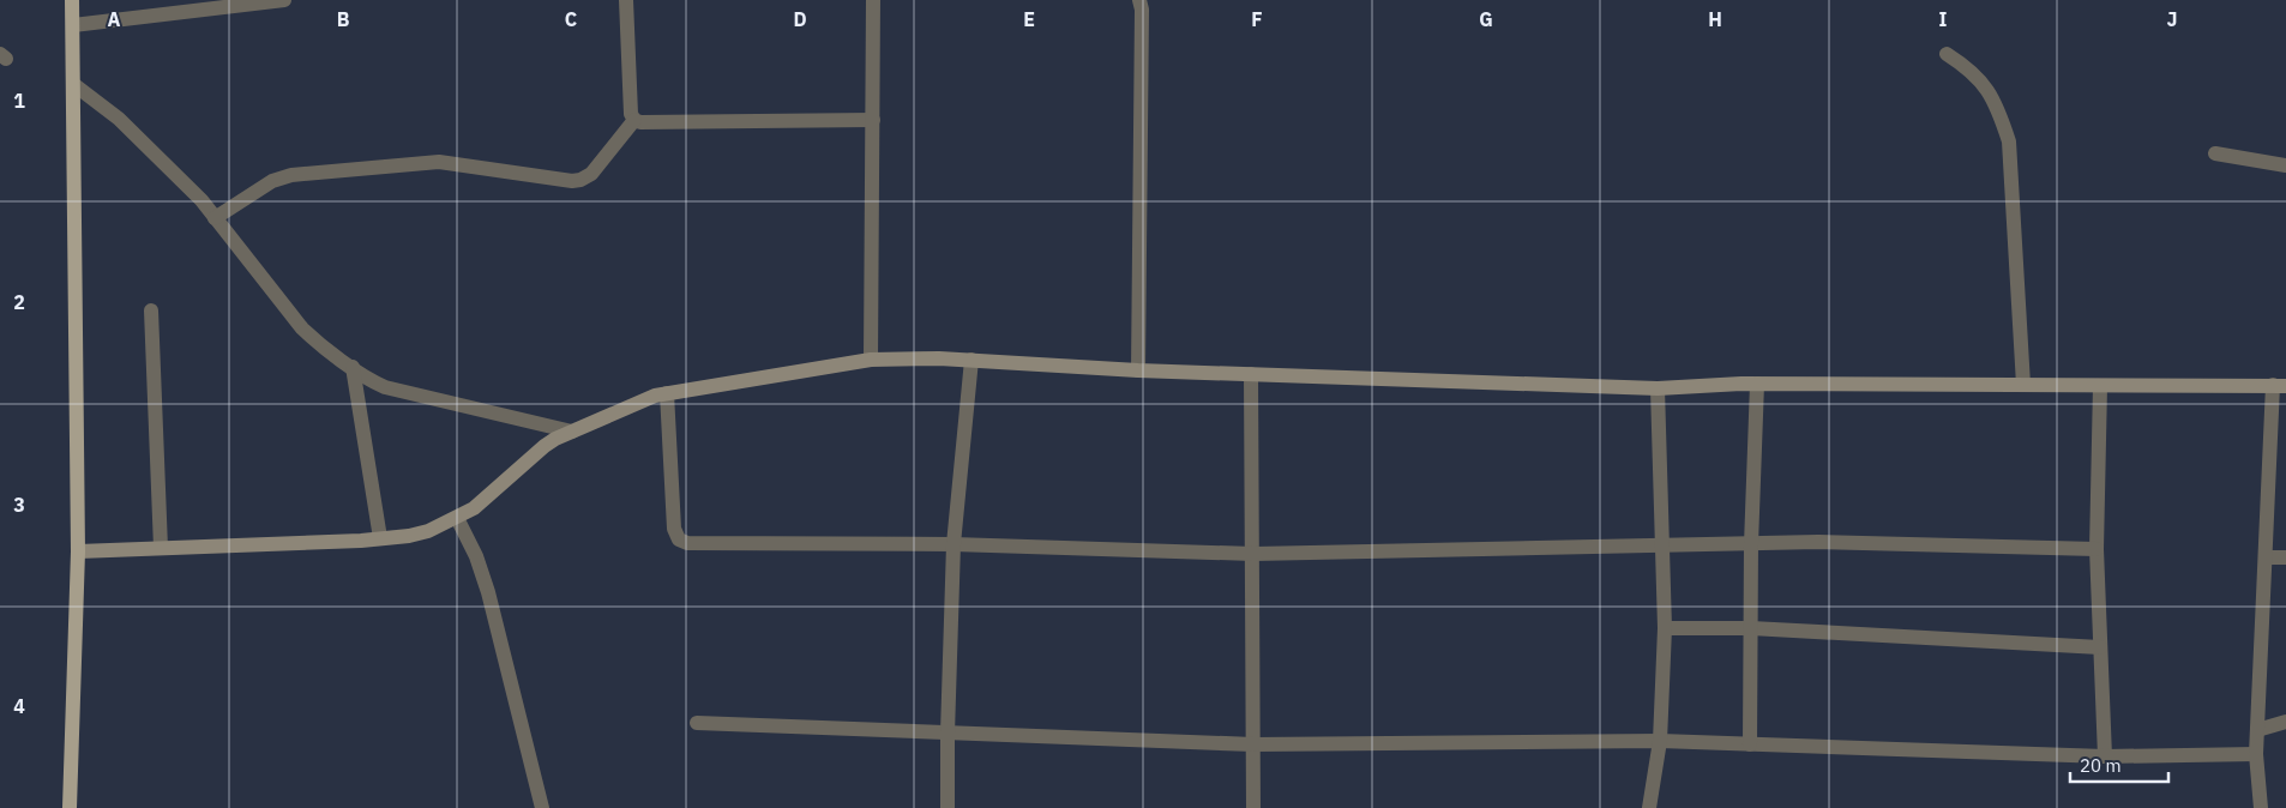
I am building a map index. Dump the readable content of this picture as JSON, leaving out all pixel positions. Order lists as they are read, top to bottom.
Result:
{
  "scale_bar": "20 m",
  "grid": {
    "columns": [
      "A",
      "B",
      "C",
      "D",
      "E",
      "F",
      "G",
      "H",
      "I",
      "J"
    ],
    "rows": [
      "1",
      "2",
      "3",
      "4"
    ]
  }
}
